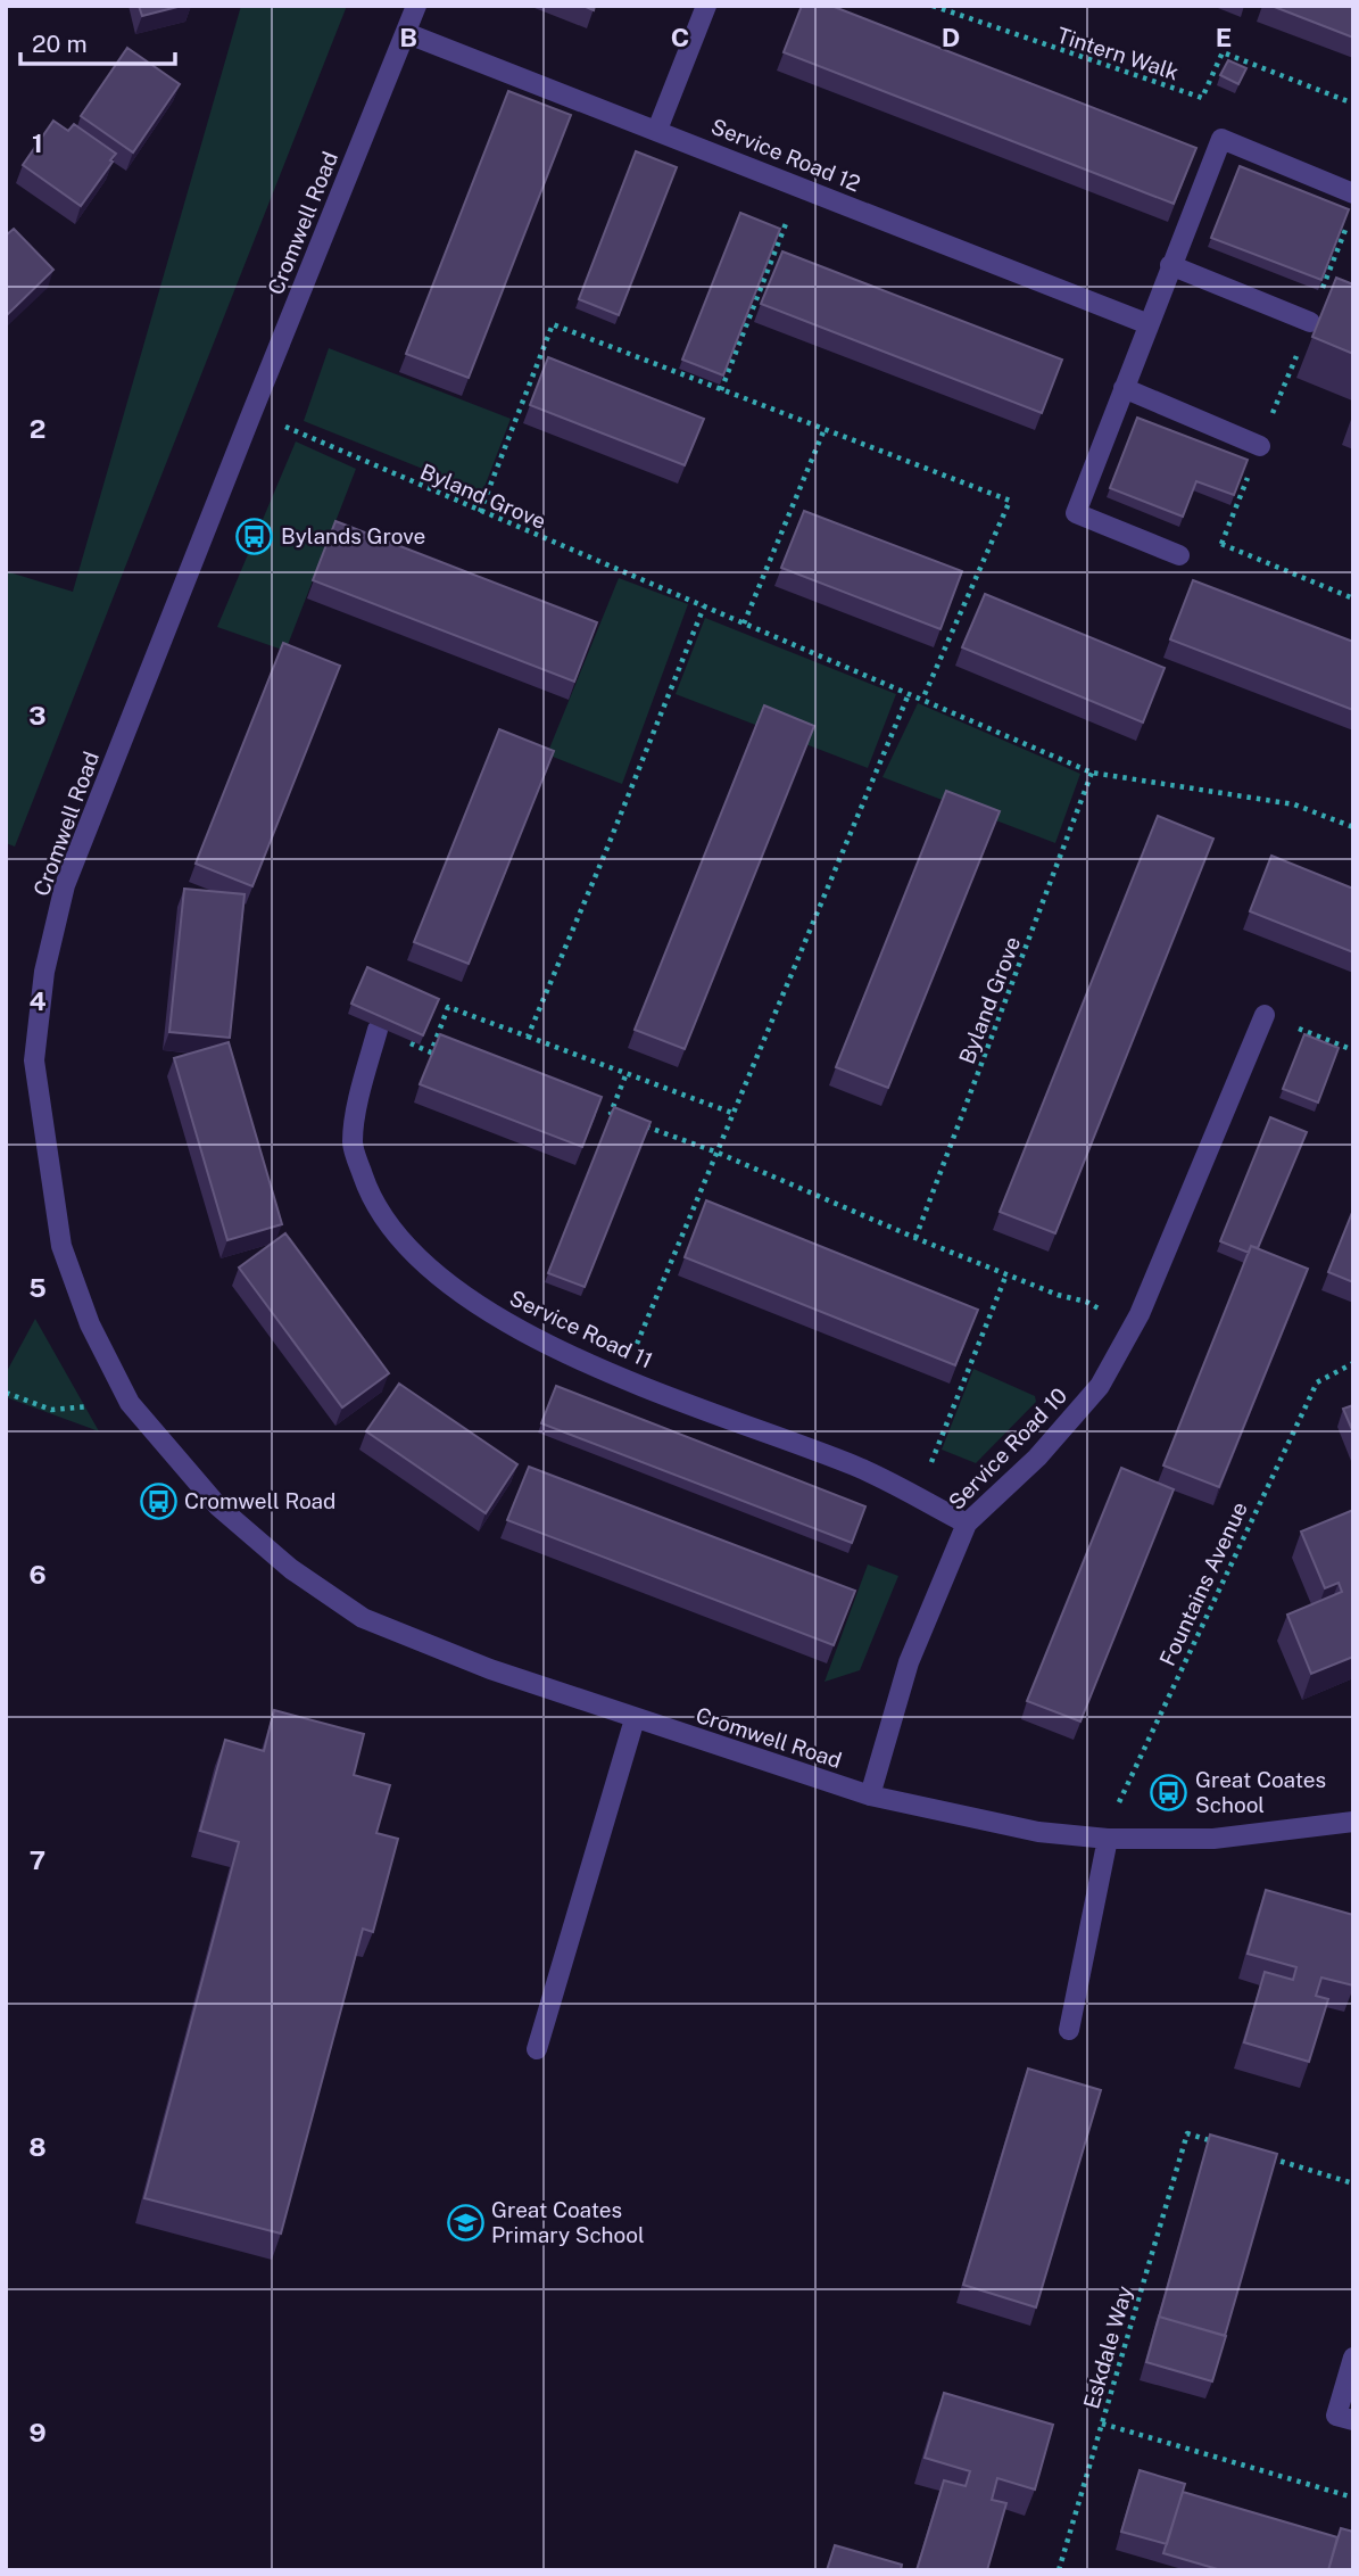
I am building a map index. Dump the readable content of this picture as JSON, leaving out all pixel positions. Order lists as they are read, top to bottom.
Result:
{
  "streets": {
    "street": [
      "Service Road 12",
      "Cromwell Road",
      "Service Road 11",
      "Service Road 10"
    ],
    "path": [
      "Tintern Walk",
      "Byland Grove",
      "Fountains Avenue",
      "Eskdale Way"
    ]
  },
  "crossings": [
    ["Service Road 12", "Cromwell Road"],
    ["Cromwell Road", "Byland Grove"],
    ["Cromwell Road", "Service Road 10"],
    ["Cromwell Road", "Fountains Avenue"],
    ["Service Road 11", "Service Road 10"]
  ],
  "places": {
    "bus stop": ["Bylands Grove", "Cromwell Road", "Great Coates School"],
    "school or university": ["Great Coates Primary School"]
  },
  "scale_bar": "20 m",
  "grid": {
    "columns": [
      "B",
      "C",
      "D",
      "E"
    ],
    "rows": [
      "1",
      "2",
      "3",
      "4",
      "5",
      "6",
      "7",
      "8",
      "9"
    ]
  }
}
